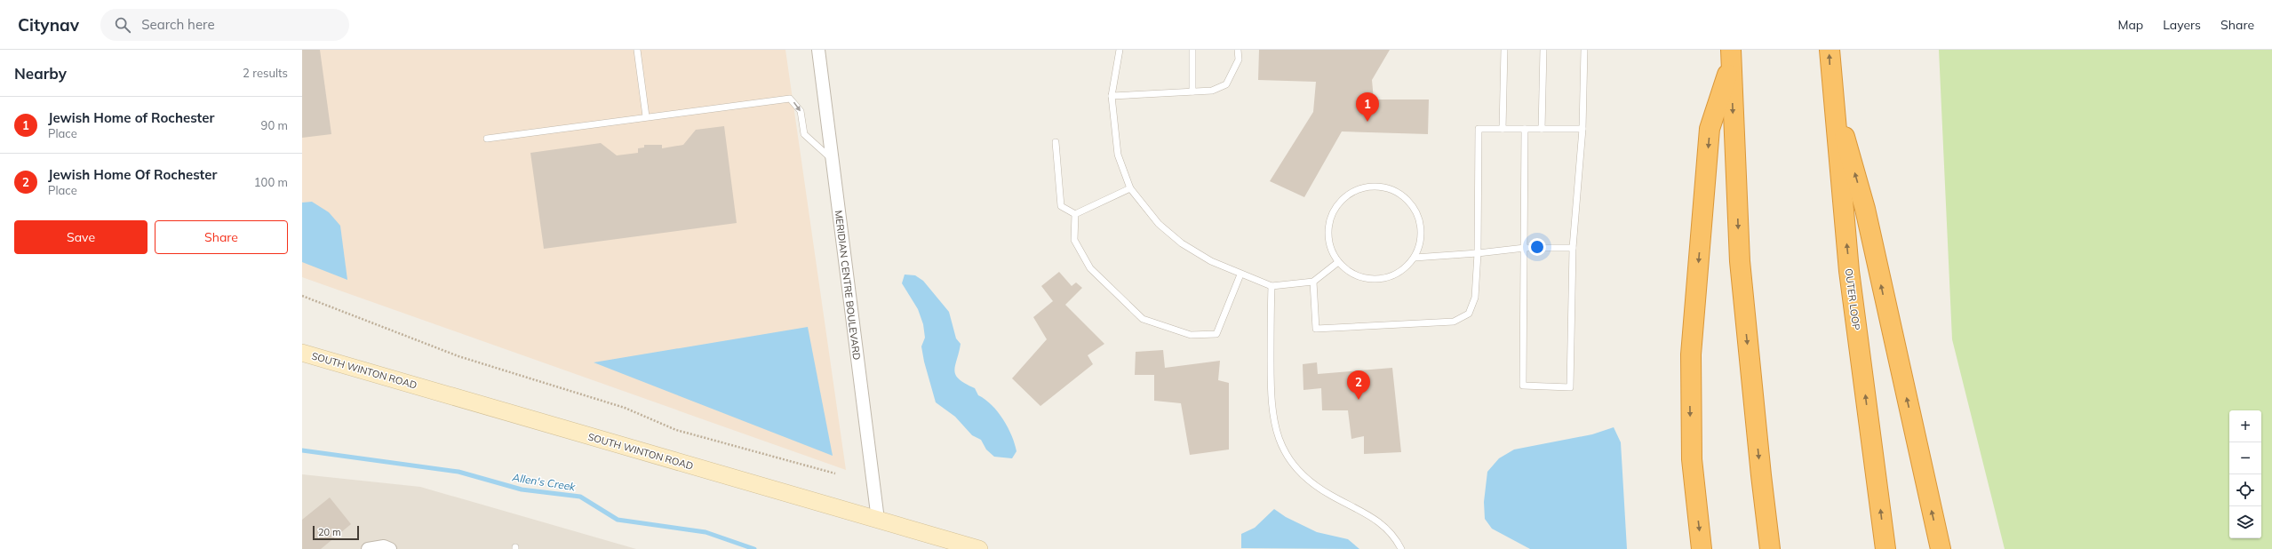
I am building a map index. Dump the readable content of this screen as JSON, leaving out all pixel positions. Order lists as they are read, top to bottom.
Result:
{
  "streets": {
    "highway": ["OUTER LOOP"],
    "main road": ["SOUTH WINTON ROAD"],
    "street": ["MERIDIAN CENTRE BOULEVARD"]
  },
  "crossings": [
    ["MERIDIAN CENTRE BOULEVARD", "SOUTH WINTON ROAD"]
  ],
  "water": ["Allen's Creek"],
  "scale_bar": "20 m",
  "page": {
    "header": "Citynav",
    "search": "Search here",
    "nav": ["Map", "Layers", "Share"],
    "heading": ["Nearby", "2 results"],
    "pins": ["1", "2"],
    "list": [
      {
        "mark": "1",
        "name": "Jewish Home of Rochester",
        "note": "Place",
        "value": "90 m"
      },
      {
        "mark": "2",
        "name": "Jewish Home Of Rochester",
        "note": "Place",
        "value": "100 m"
      }
    ],
    "buttons": ["Save", "Share"],
    "map_buttons": ["+", "−"],
    "scale": "20 m"
  }
}
